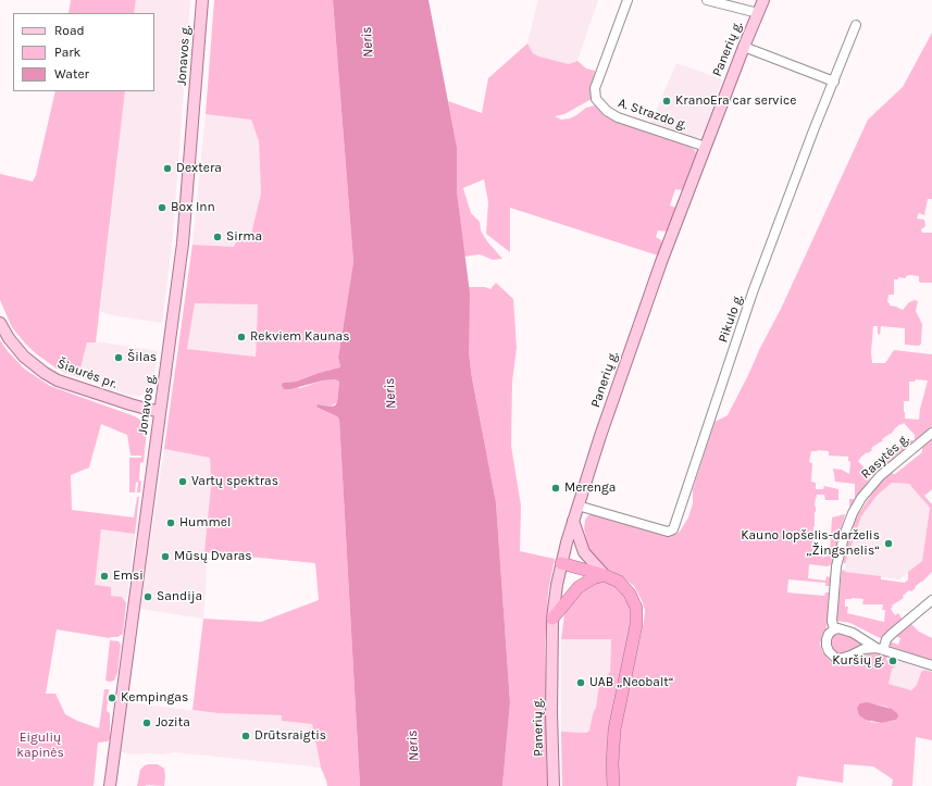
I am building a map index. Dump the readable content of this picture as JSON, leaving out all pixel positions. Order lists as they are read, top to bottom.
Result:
{
  "streets": {
    "main road": ["Panerių g.", "Jonavos g.", "Šiaurės pr."],
    "street": ["A. Strazdo g.", "Pikulo g.", "Rasytės g."]
  },
  "crossings": [
    ["Panerių g.", "A. Strazdo g."],
    ["Panerių g.", "Pikulo g."],
    ["Jonavos g.", "Šiaurės pr."]
  ],
  "water": ["Neris"],
  "parks": ["Eigulių kapinės"],
  "places": [
    "KranoEra car service",
    "Dextera",
    "Box Inn",
    "Sirma",
    "Rekviem Kaunas",
    "Šilas",
    "Vartų spektras",
    "Merenga",
    "Hummel",
    "Kauno lopšelis-darželis „Žingsnelis“",
    "Mūsų Dvaras",
    "Emsi",
    "Sandija",
    "Kuršių g.",
    "UAB „Neobalt“",
    "Kempingas",
    "Jozita",
    "Drūtsraigtis"
  ],
  "legend": ["Road", "Park", "Water"]
}
